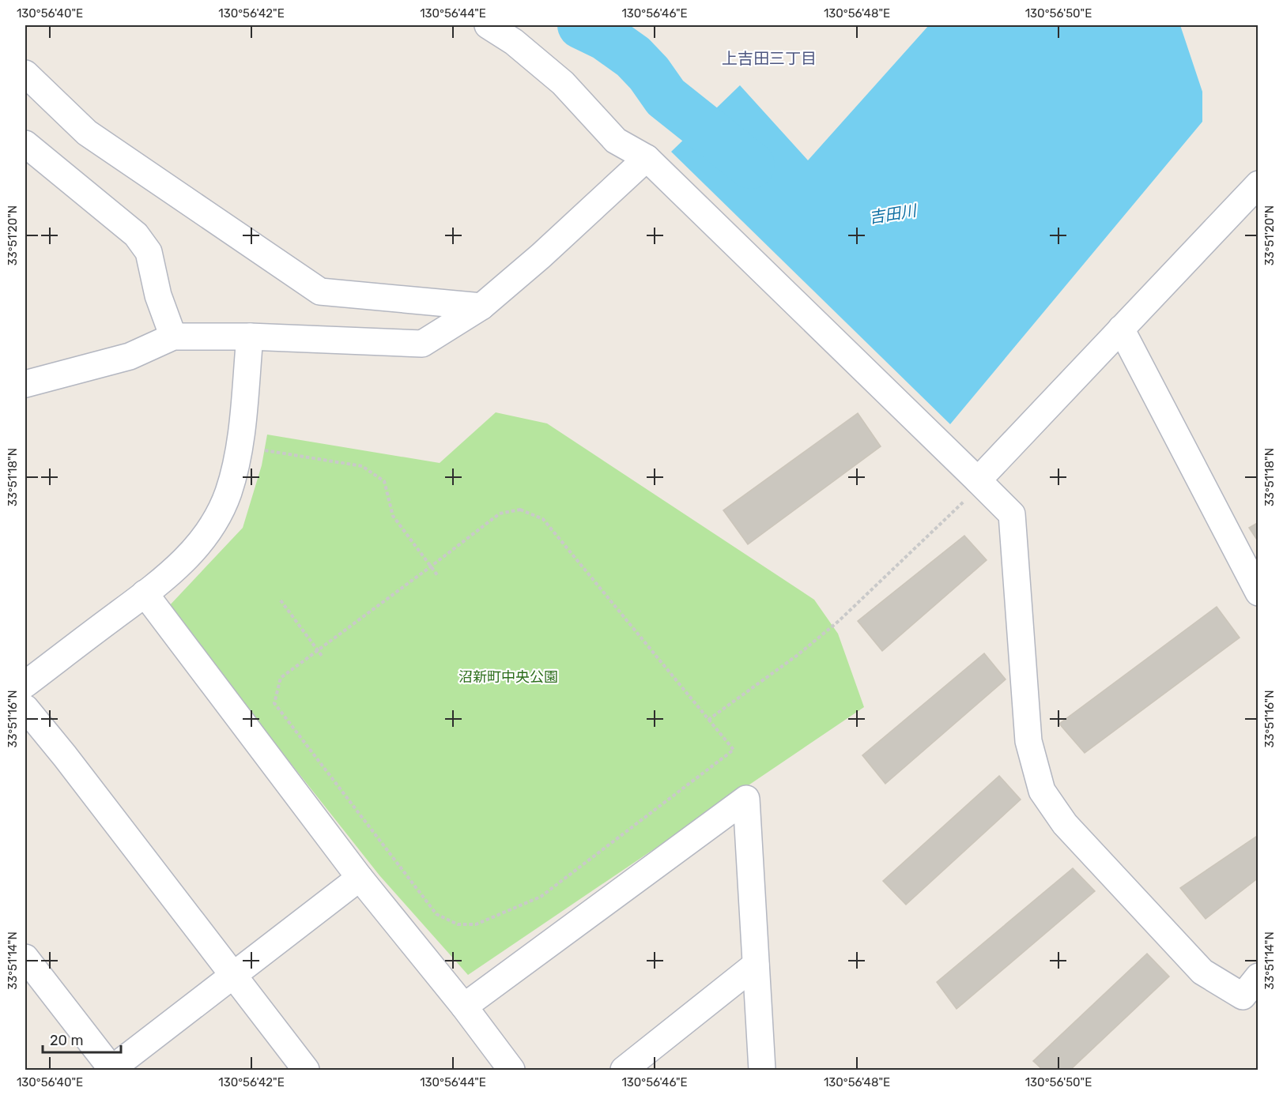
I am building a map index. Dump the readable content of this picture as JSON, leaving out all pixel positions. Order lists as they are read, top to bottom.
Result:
{
  "districts": ["上吉田三丁目"],
  "water": ["吉田川"],
  "parks": ["沼新町中央公園"],
  "scale_bar": "20 m",
  "coordinates": [
    "130°56'40\"E",
    "130°56'42\"E",
    "130°56'44\"E",
    "130°56'46\"E",
    "130°56'48\"E",
    "130°56'50\"E",
    "33°51'20\"N",
    "33°51'18\"N",
    "33°51'16\"N",
    "33°51'14\"N"
  ]
}
